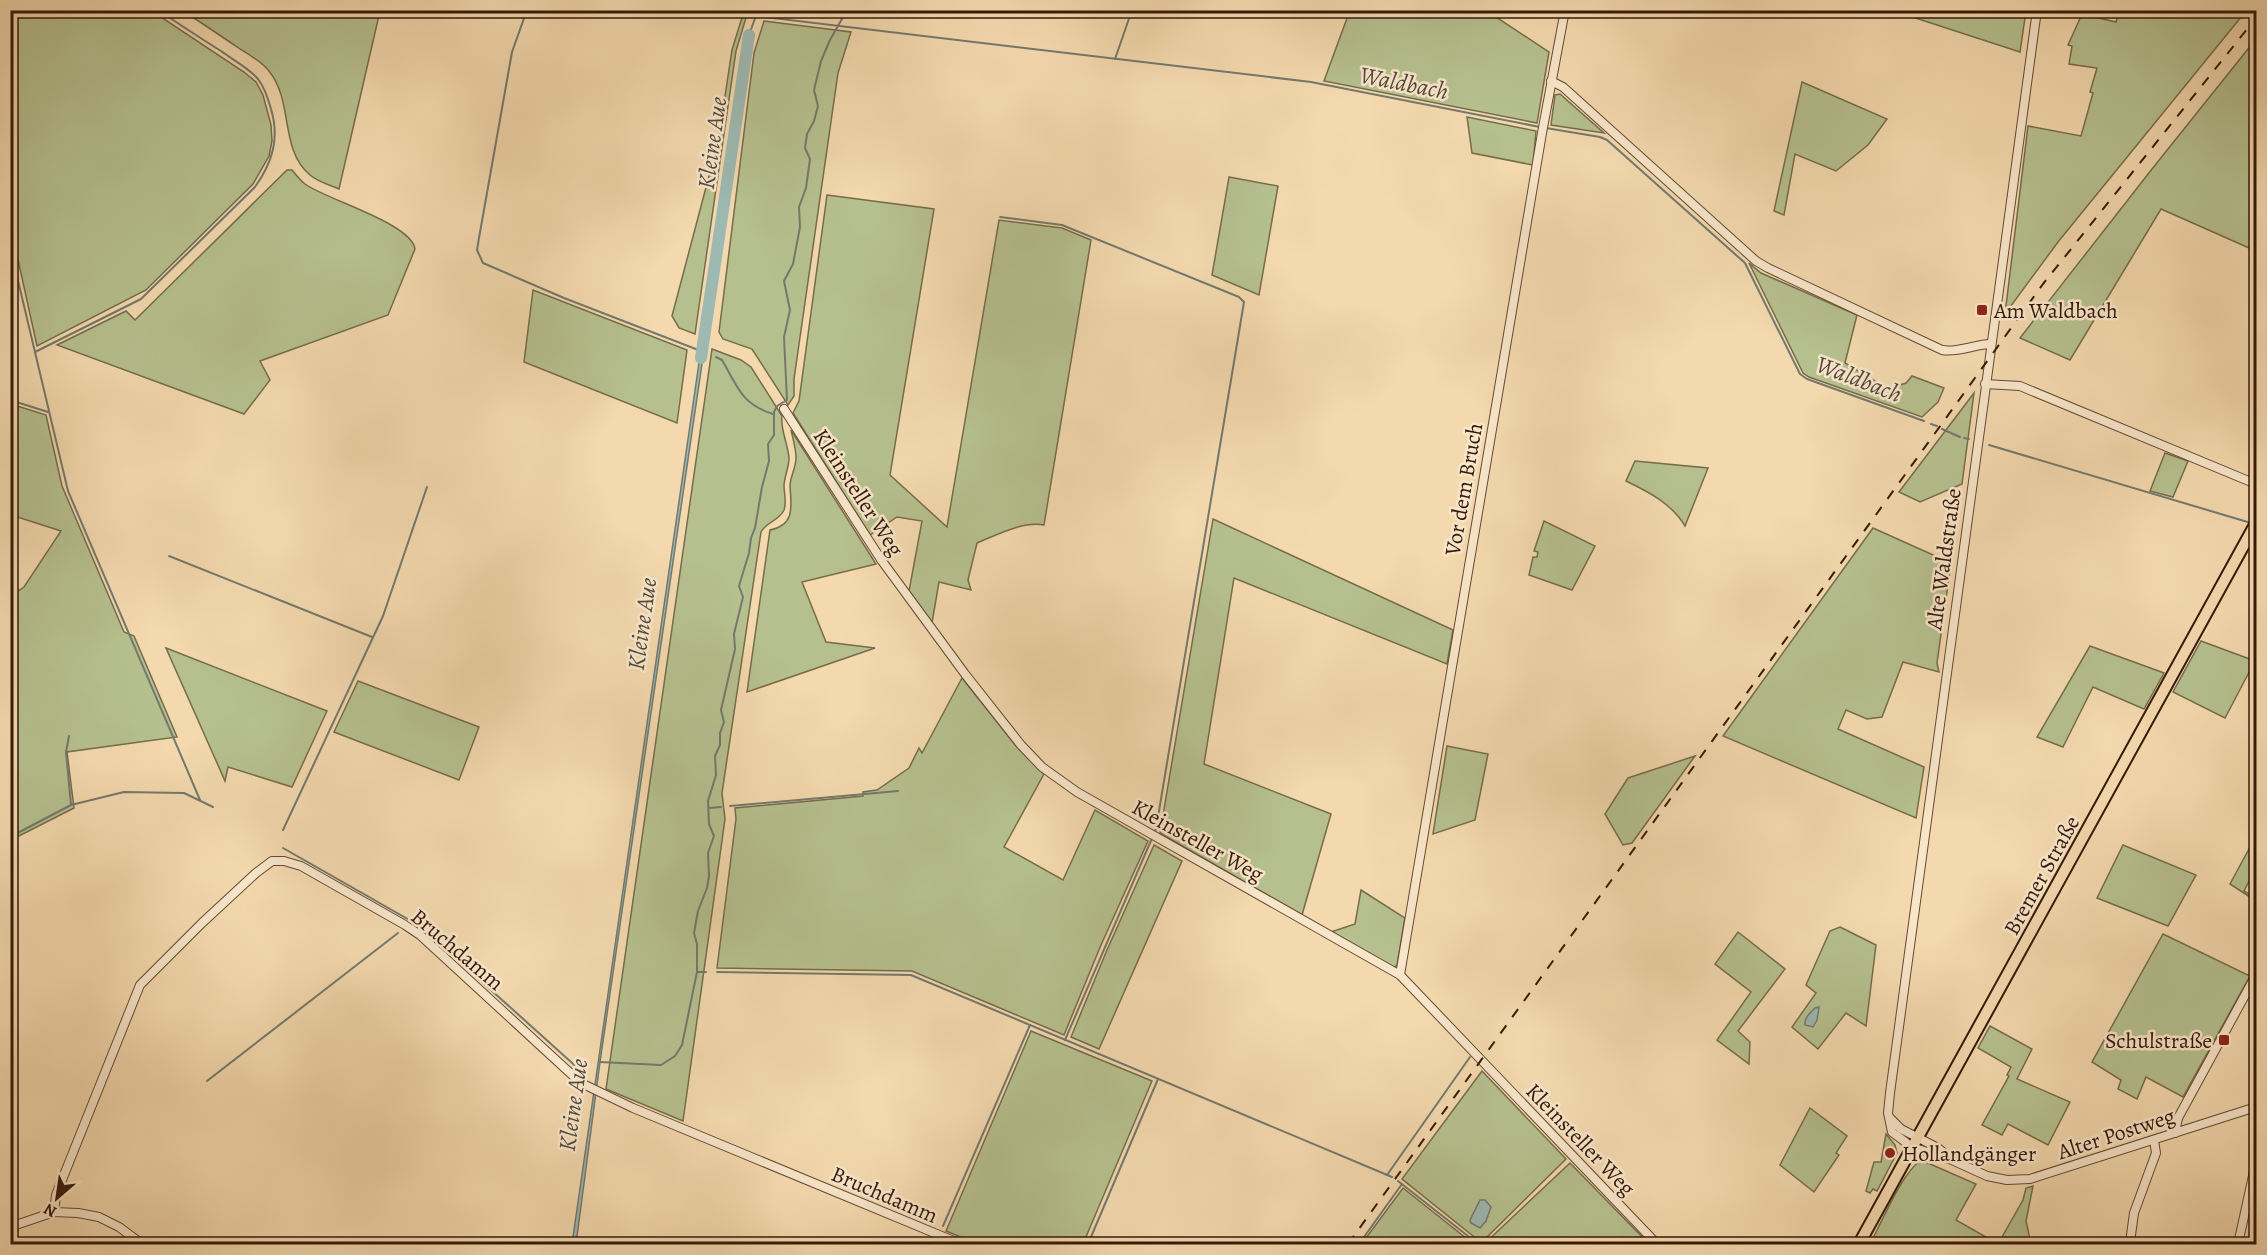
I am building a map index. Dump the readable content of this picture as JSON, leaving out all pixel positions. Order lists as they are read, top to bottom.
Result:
{
  "streets": {
    "main road": ["Bremer Straße"],
    "street": [
      "Vor dem Bruch",
      "Kleinsteller Weg",
      "Alte Waldstraße",
      "Bruchdamm",
      "Alter Postweg"
    ]
  },
  "crossings": [
    ["Vor dem Bruch", "Kleinsteller Weg"],
    ["Alte Waldstraße", "Bremer Straße"],
    ["Alte Waldstraße", "Alter Postweg"],
    ["Bremer Straße", "Alter Postweg"]
  ],
  "water": ["Waldbach", "Kleine Aue"],
  "places": {
    "transit": ["Am Waldbach", "Schulstraße"],
    "other": ["Hollandgänger"]
  },
  "north": "bottom left"
}
